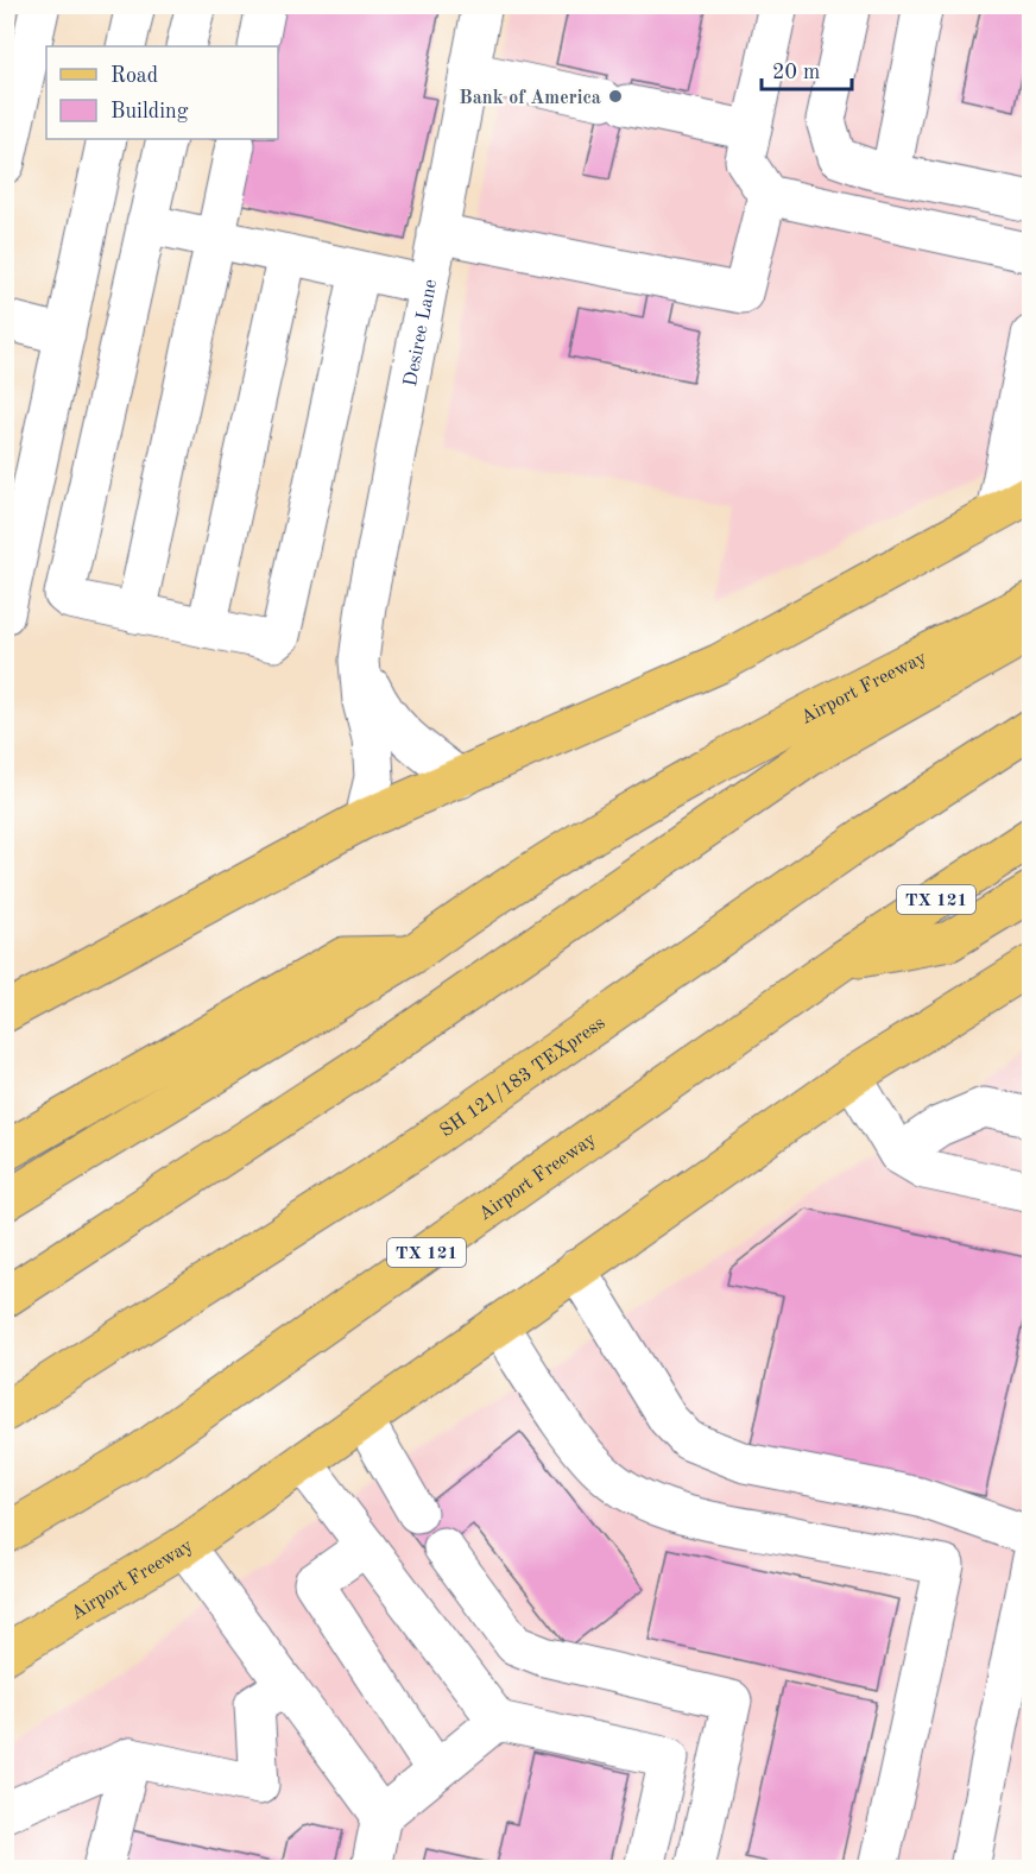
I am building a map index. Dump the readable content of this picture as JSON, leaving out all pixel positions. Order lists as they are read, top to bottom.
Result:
{
  "streets": {
    "main road": ["Airport Freeway", "TX 121", "SH 121/183 TEXpress"],
    "street": ["Desiree Lane"]
  },
  "places": ["Bank of America"],
  "legend": ["Road", "Building"],
  "scale_bar": "20 m"
}
